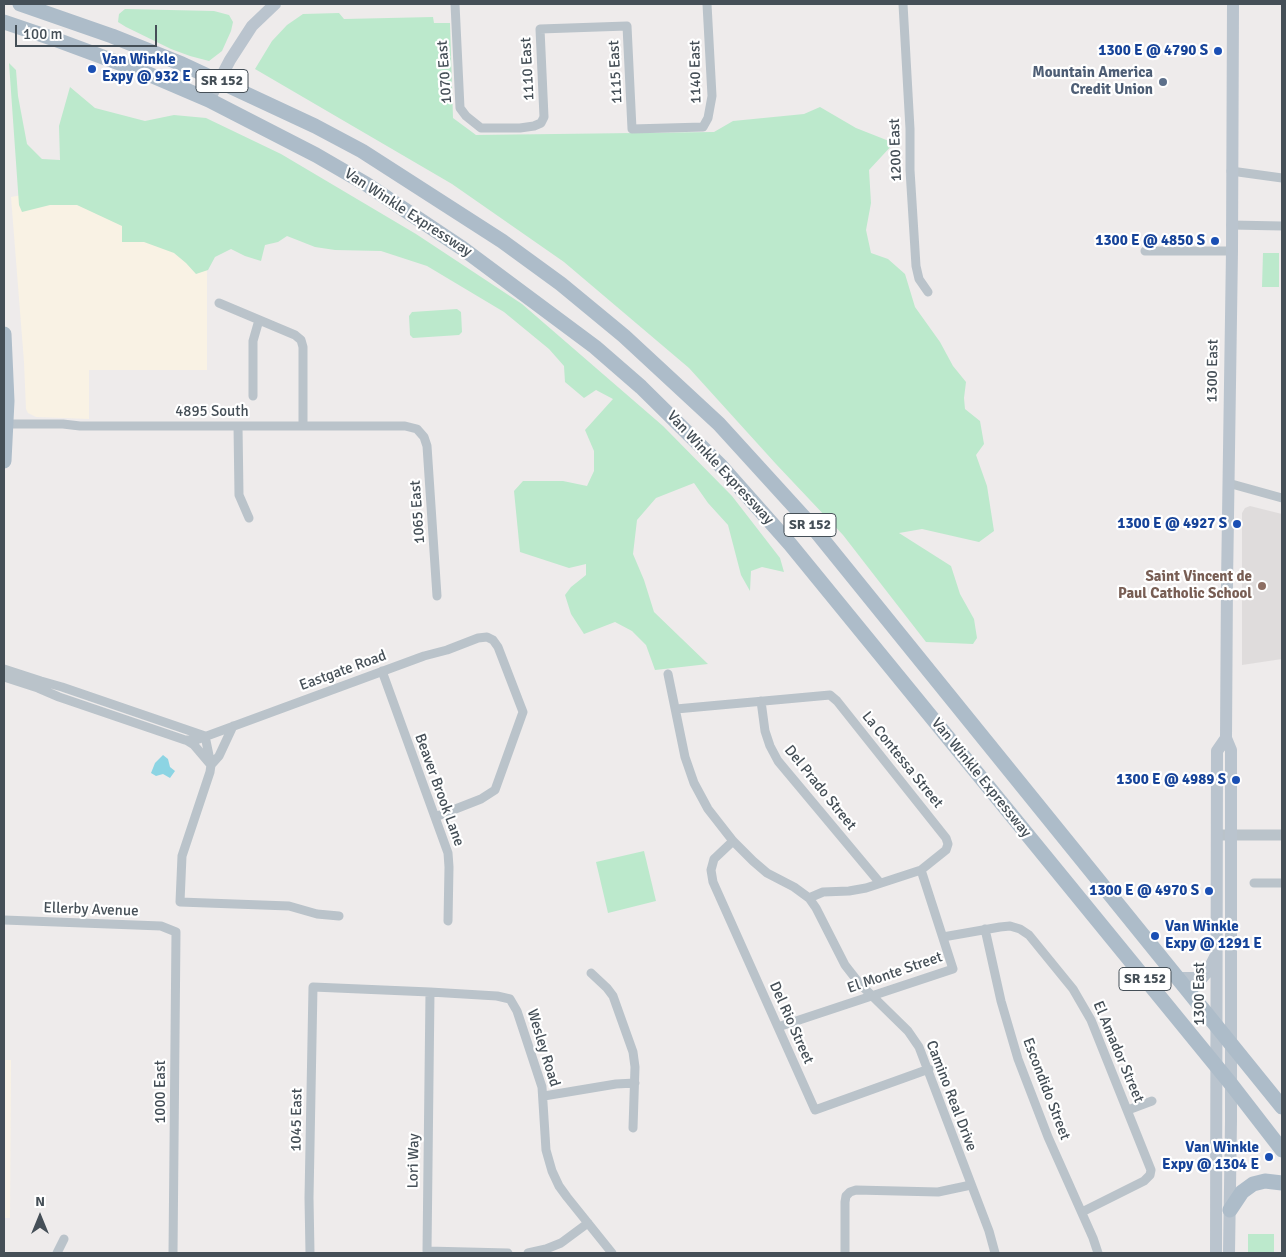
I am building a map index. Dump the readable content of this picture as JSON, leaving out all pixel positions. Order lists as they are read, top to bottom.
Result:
{
  "streets": {
    "main road": ["SR 152", "Van Winkle Expressway", "1300 East"],
    "street": [
      "1110 East",
      "1070 East",
      "1115 East",
      "1140 East",
      "1200 East",
      "4895 South",
      "1065 East",
      "Eastgate Road",
      "La Contessa Street",
      "Del Prado Street",
      "Beaver Brook Lane",
      "Ellerby Avenue",
      "El Monte Street",
      "Del Rio Street",
      "Wesley Road",
      "El Amador Street",
      "Escondido Street",
      "1000 East",
      "Camino Real Drive",
      "1045 East",
      "Lori Way"
    ]
  },
  "crossings": [
    ["1110 East", "1070 East"],
    ["1110 East", "1115 East"],
    ["1115 East", "1140 East"],
    ["Van Winkle Expressway", "1300 East"],
    ["4895 South", "1065 East"],
    ["Eastgate Road", "Beaver Brook Lane"],
    ["La Contessa Street", "Del Prado Street"],
    ["La Contessa Street", "El Monte Street"],
    ["La Contessa Street", "Camino Real Drive"],
    ["Ellerby Avenue", "1000 East"],
    ["El Monte Street", "Del Rio Street"],
    ["El Monte Street", "El Amador Street"],
    ["El Monte Street", "Camino Real Drive"],
    ["Del Rio Street", "Camino Real Drive"],
    ["Wesley Road", "1045 East"],
    ["Wesley Road", "Lori Way"],
    ["El Amador Street", "Escondido Street"]
  ],
  "places": [
    "1300 E @ 4790 S",
    "Van Winkle Expy @ 932 E",
    "Mountain America Credit Union",
    "1300 E @ 4850 S",
    "1300 E @ 4927 S",
    "Saint Vincent de Paul Catholic School",
    "1300 E @ 4989 S",
    "1300 E @ 4970 S",
    "Van Winkle Expy @ 1291 E",
    "Van Winkle Expy @ 1304 E"
  ],
  "scale_bar": "100 m",
  "north": "top"
}
